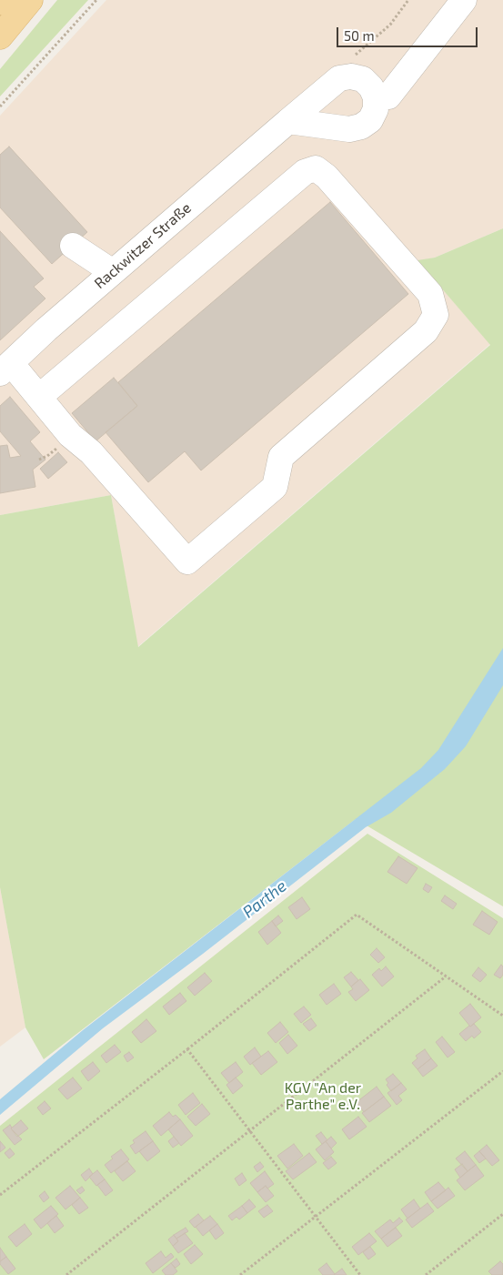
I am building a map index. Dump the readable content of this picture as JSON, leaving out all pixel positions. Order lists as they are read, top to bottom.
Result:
{
  "streets": {
    "street": ["Rackwitzer Straße"]
  },
  "water": ["Parthe"],
  "parks": ["KGV \"An der Parthe\" e.V."],
  "scale_bar": "50 m"
}
